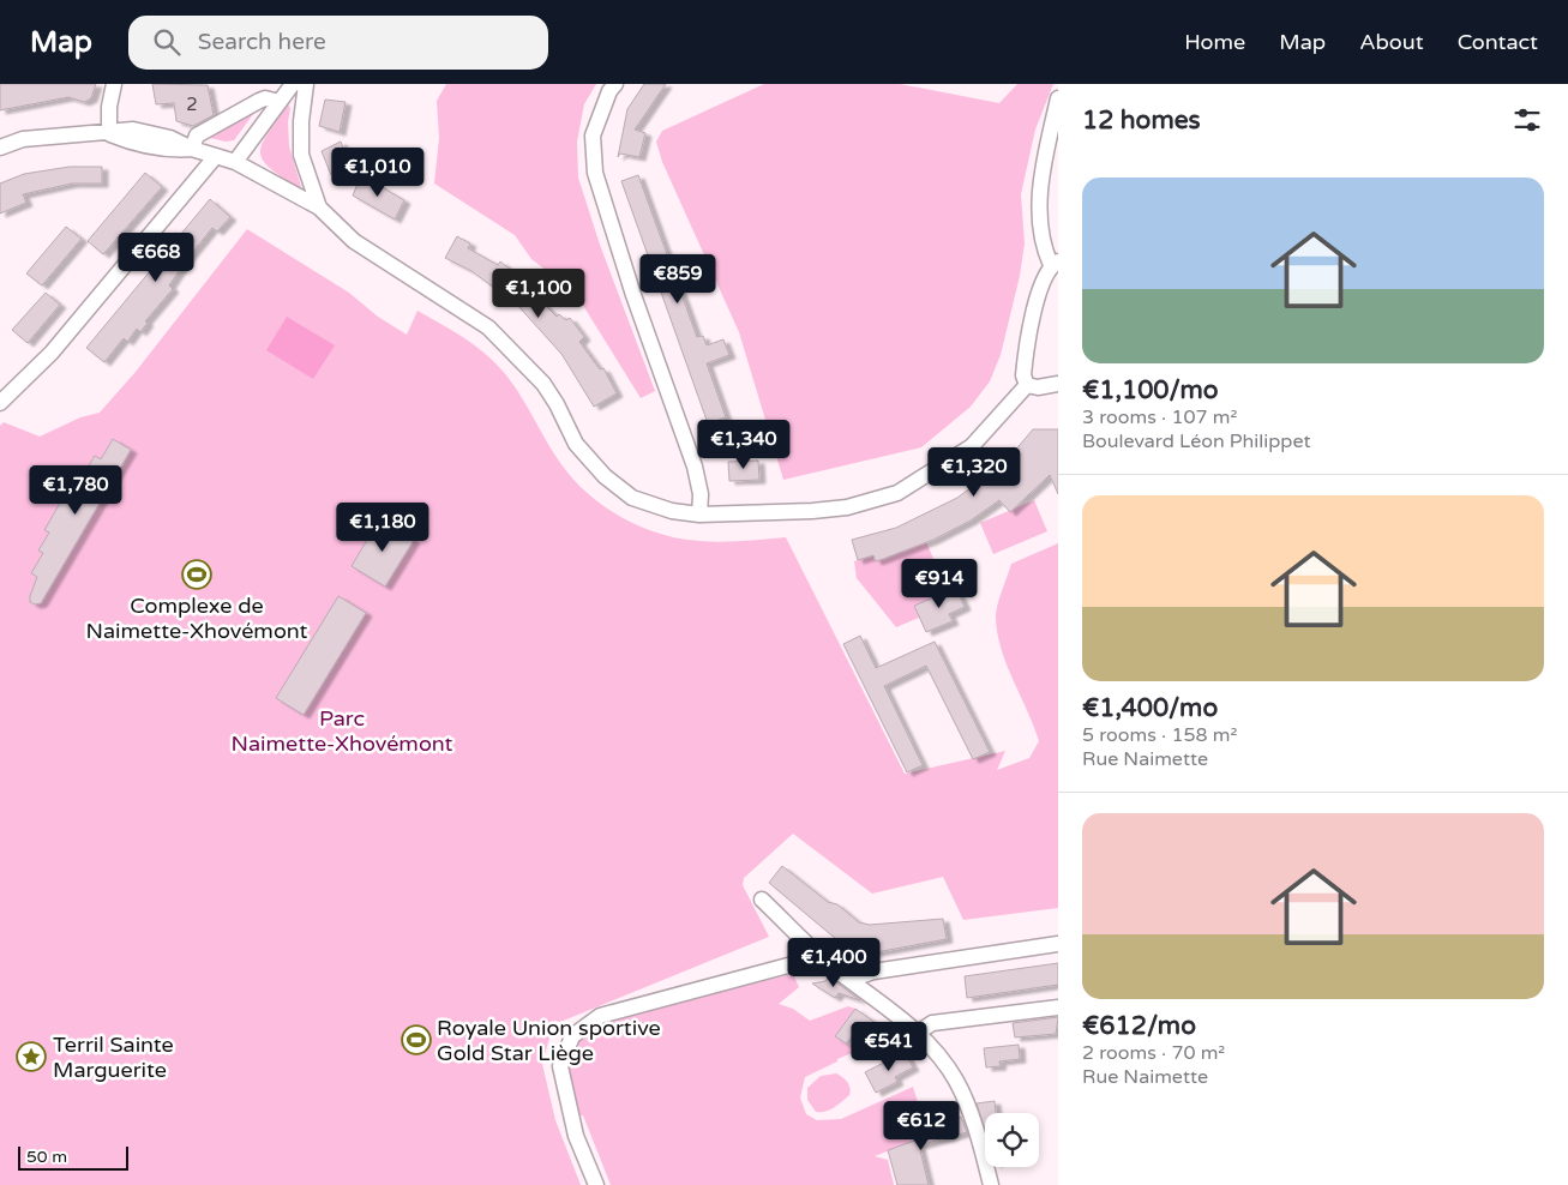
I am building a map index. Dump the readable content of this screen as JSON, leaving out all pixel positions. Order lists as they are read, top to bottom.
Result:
{
  "parks": ["Parc Naimette-Xhovémont"],
  "places": {
    "sports": ["Complexe de Naimette-Xhovémont", "Royale Union sportive Gold Star Liège"],
    "place": ["Terril Sainte Marguerite"]
  },
  "house_numbers": ["2"],
  "scale_bar": "50 m",
  "page": {
    "header": "Map",
    "search": "Search here",
    "nav": [
      "Home",
      "Map",
      "About",
      "Contact"
    ],
    "heading": "12 homes",
    "price": [
      "€1,010",
      "€668",
      "€859",
      "€1,100",
      "€1,340",
      "€1,320",
      "€1,780",
      "€1,180",
      "€914",
      "€1,400",
      "€541",
      "€612"
    ],
    "list": [
      {
        "name": "€1,100/mo",
        "note": "3 rooms · 107 m² · Boulevard Léon Philippet"
      },
      {
        "name": "€1,400/mo",
        "note": "5 rooms · 158 m² · Rue Naimette"
      },
      {
        "name": "€612/mo",
        "note": "2 rooms · 70 m² · Rue Naimette"
      }
    ],
    "scale": "50 m"
  }
}
